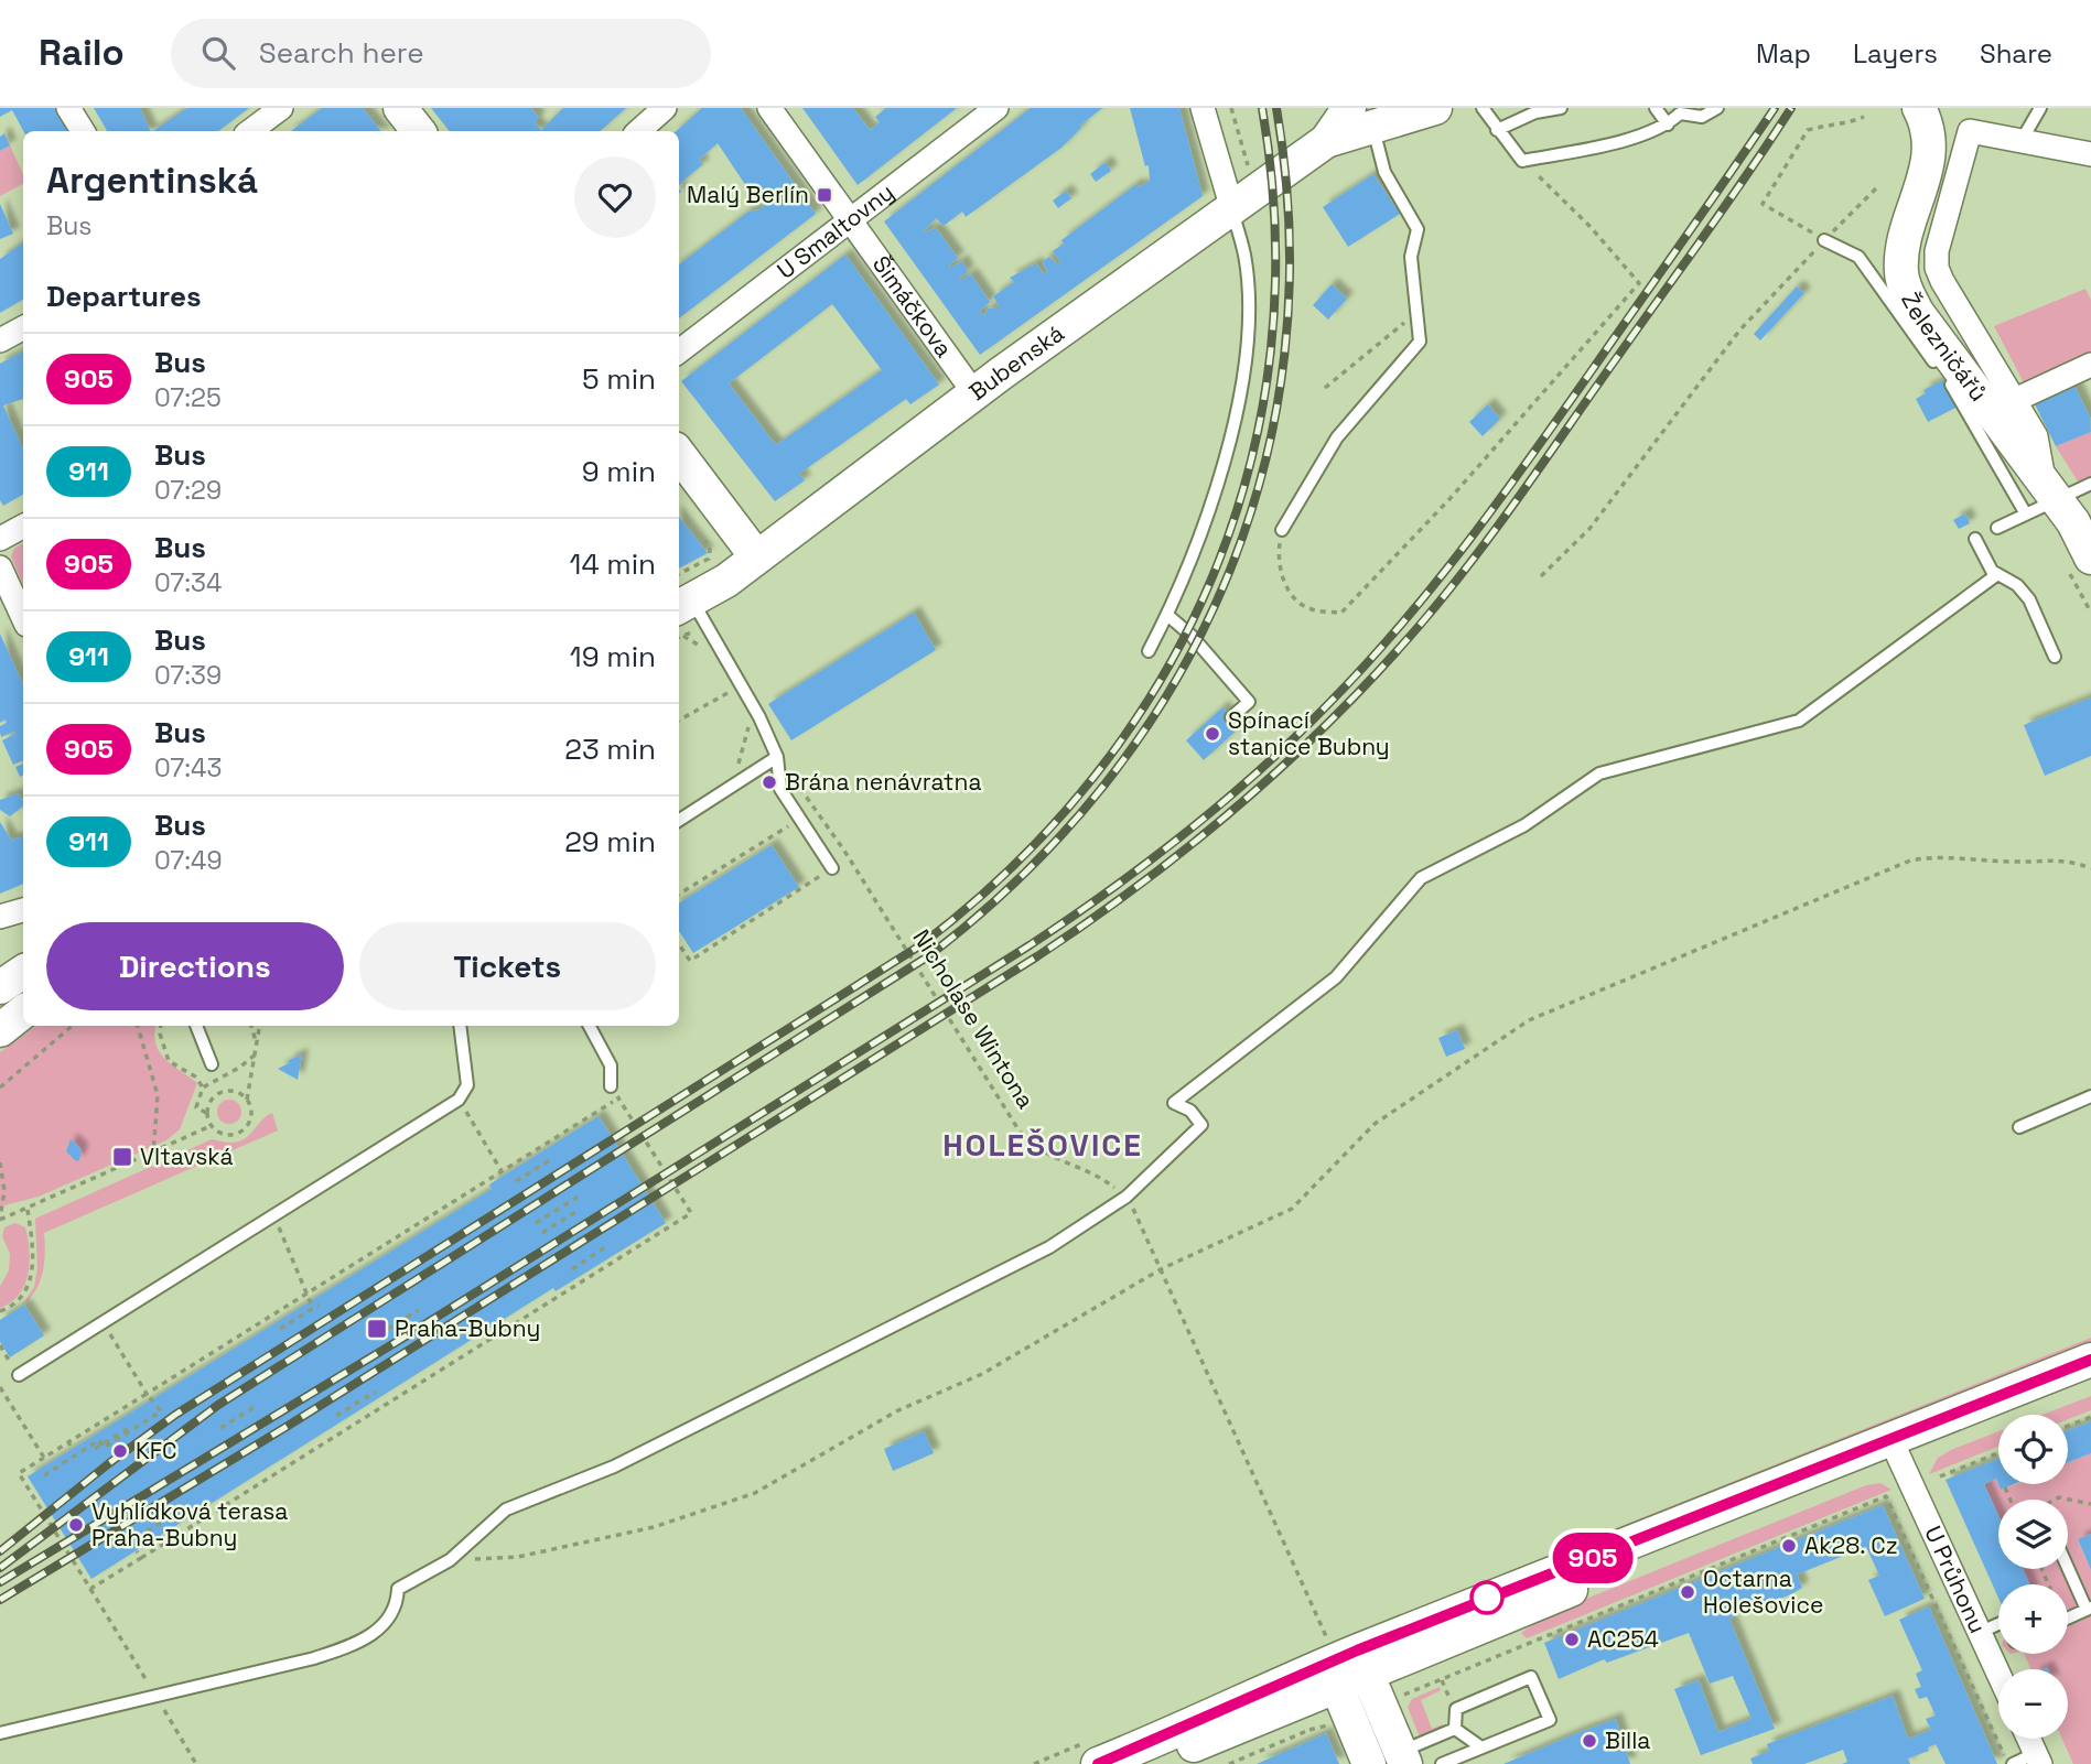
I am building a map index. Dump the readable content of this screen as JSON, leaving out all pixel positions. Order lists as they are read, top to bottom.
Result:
{
  "streets": {
    "main road": ["Železničářů", "Bubenská"],
    "street": ["U Smaltovny", "Šimáčkova", "U Průhonu"],
    "path": ["Nicholase Wintona"]
  },
  "crossings": [
    ["U Smaltovny", "Šimáčkova"],
    ["Šimáčkova", "Bubenská"]
  ],
  "districts": ["HOLEŠOVICE"],
  "places": {
    "transit": ["Malý Berlín", "Vltavská", "Praha-Bubny"],
    "other": [
      "Spínací stanice Bubny",
      "Brána nenávratna",
      "KFC",
      "Vyhlídková terasa Praha-Bubny",
      "Ak28. Cz",
      "Octarna Holešovice",
      "AC254",
      "Billa"
    ]
  },
  "lines": ["bus line 905"],
  "page": {
    "header": "Railo",
    "search": "Search here",
    "nav": ["Map", "Layers", "Share"],
    "on_map": "905",
    "heading": [
      ["Argentinská", "Bus"],
      "Departures"
    ],
    "list": [
      {
        "mark": "905",
        "name": "Bus",
        "note": "07:25",
        "value": "5 min"
      },
      {
        "mark": "911",
        "name": "Bus",
        "note": "07:29",
        "value": "9 min"
      },
      {
        "mark": "905",
        "name": "Bus",
        "note": "07:34",
        "value": "14 min"
      },
      {
        "mark": "911",
        "name": "Bus",
        "note": "07:39",
        "value": "19 min"
      },
      {
        "mark": "905",
        "name": "Bus",
        "note": "07:43",
        "value": "23 min"
      },
      {
        "mark": "911",
        "name": "Bus",
        "note": "07:49",
        "value": "29 min"
      }
    ],
    "buttons": ["Directions", "Tickets"],
    "map_buttons": ["+", "−"]
  }
}
